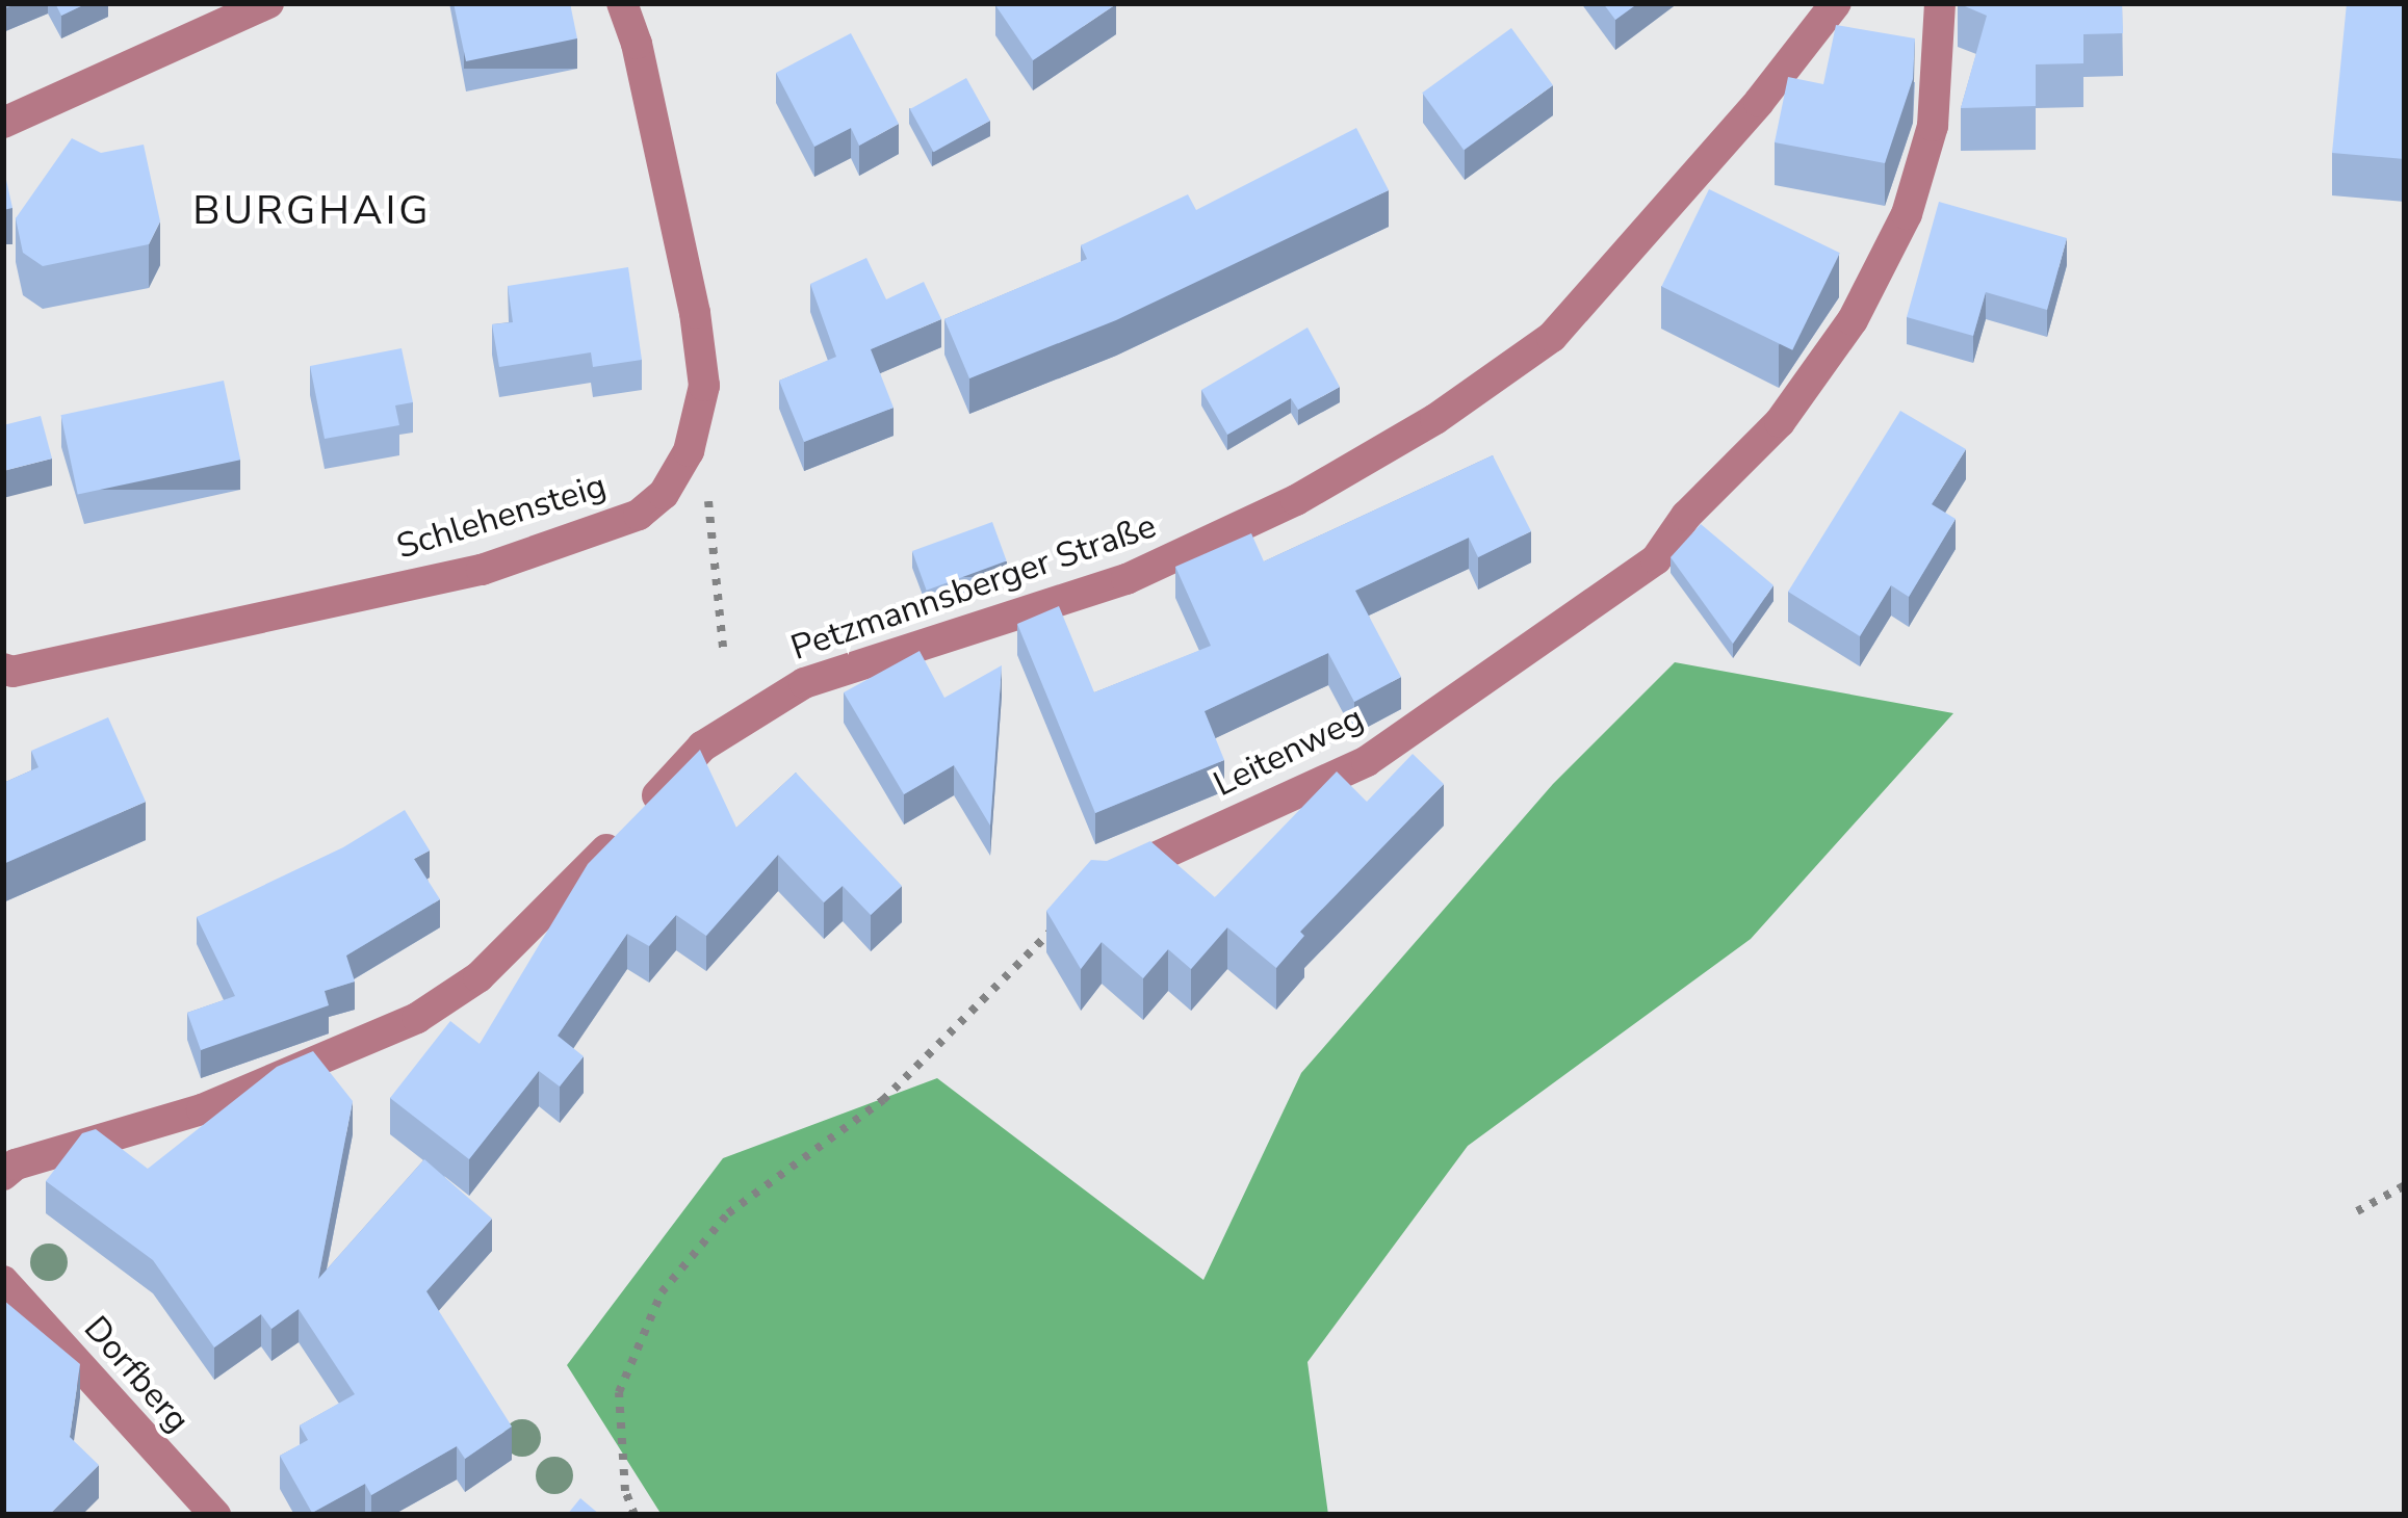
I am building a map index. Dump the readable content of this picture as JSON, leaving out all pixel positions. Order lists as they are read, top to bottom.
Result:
{
  "streets": {
    "street": [
      "Schlehensteig",
      "Petzmannsberger Straße",
      "Leitenweg",
      "Dorfberg"
    ]
  },
  "districts": ["BURGHAIG"]
}
